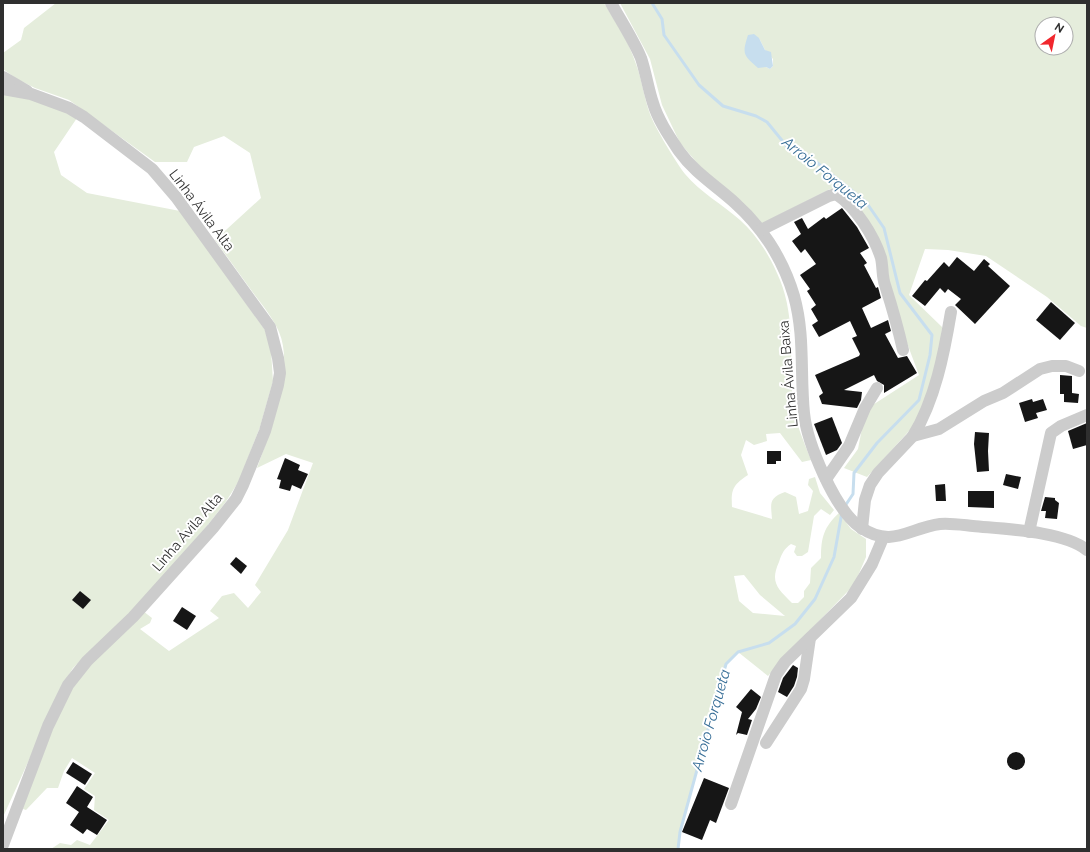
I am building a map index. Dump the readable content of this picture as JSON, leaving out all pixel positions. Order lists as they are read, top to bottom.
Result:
{
  "streets": {
    "street": ["Linha Ávila Alta", "Linha Ávila Baixa"]
  },
  "water": ["Arroio Forqueta"],
  "north": "top right"
}
